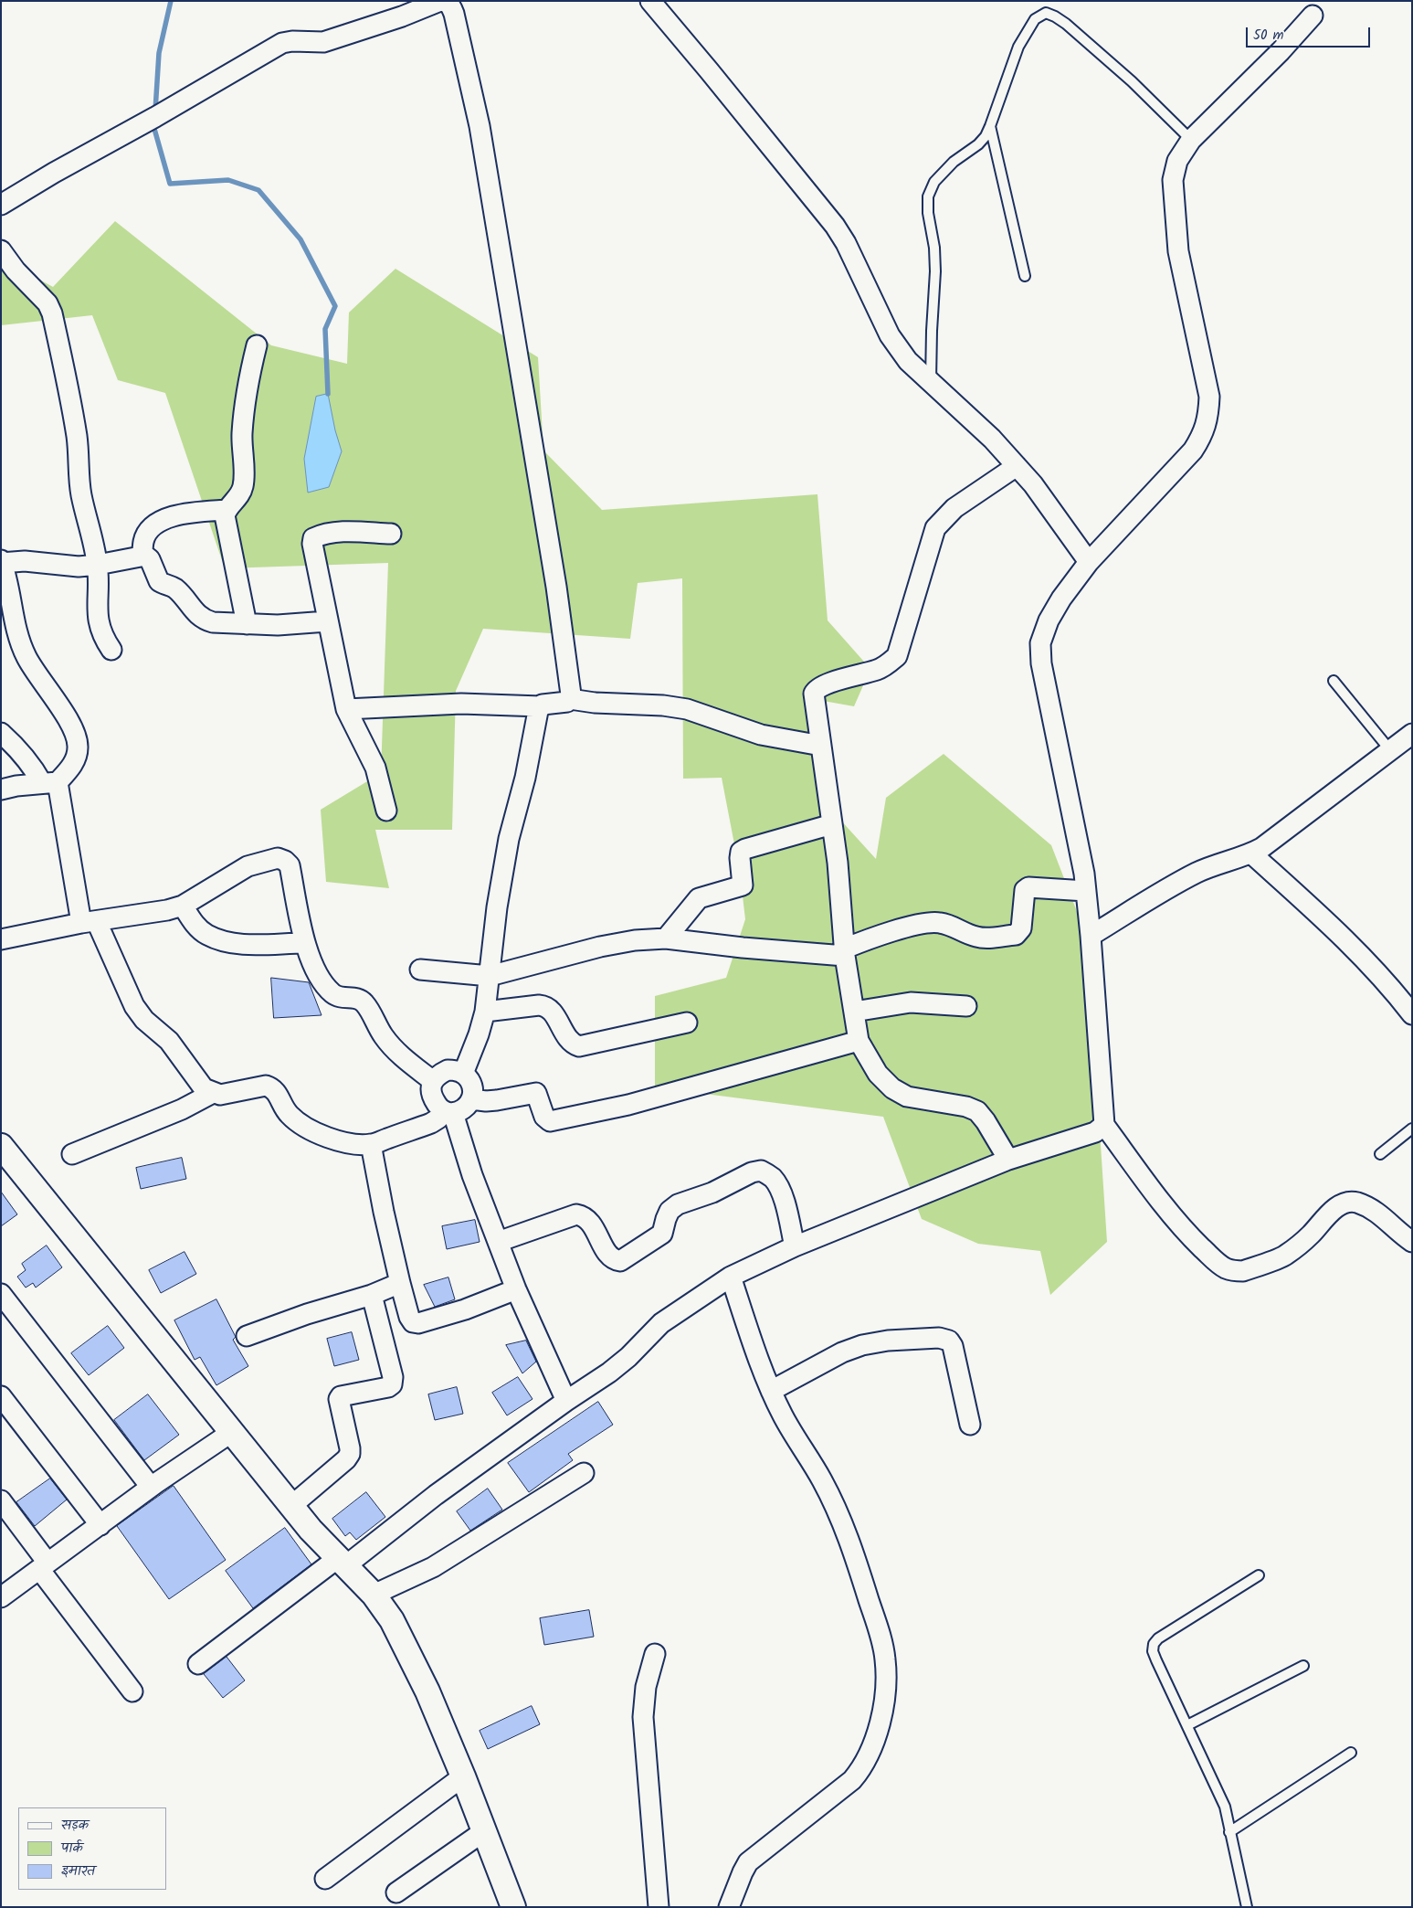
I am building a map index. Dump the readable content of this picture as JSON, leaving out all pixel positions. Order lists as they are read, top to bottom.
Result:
{
  "legend": ["सड़क", "पार्क", "इमारत"],
  "scale_bar": "50 m"
}
